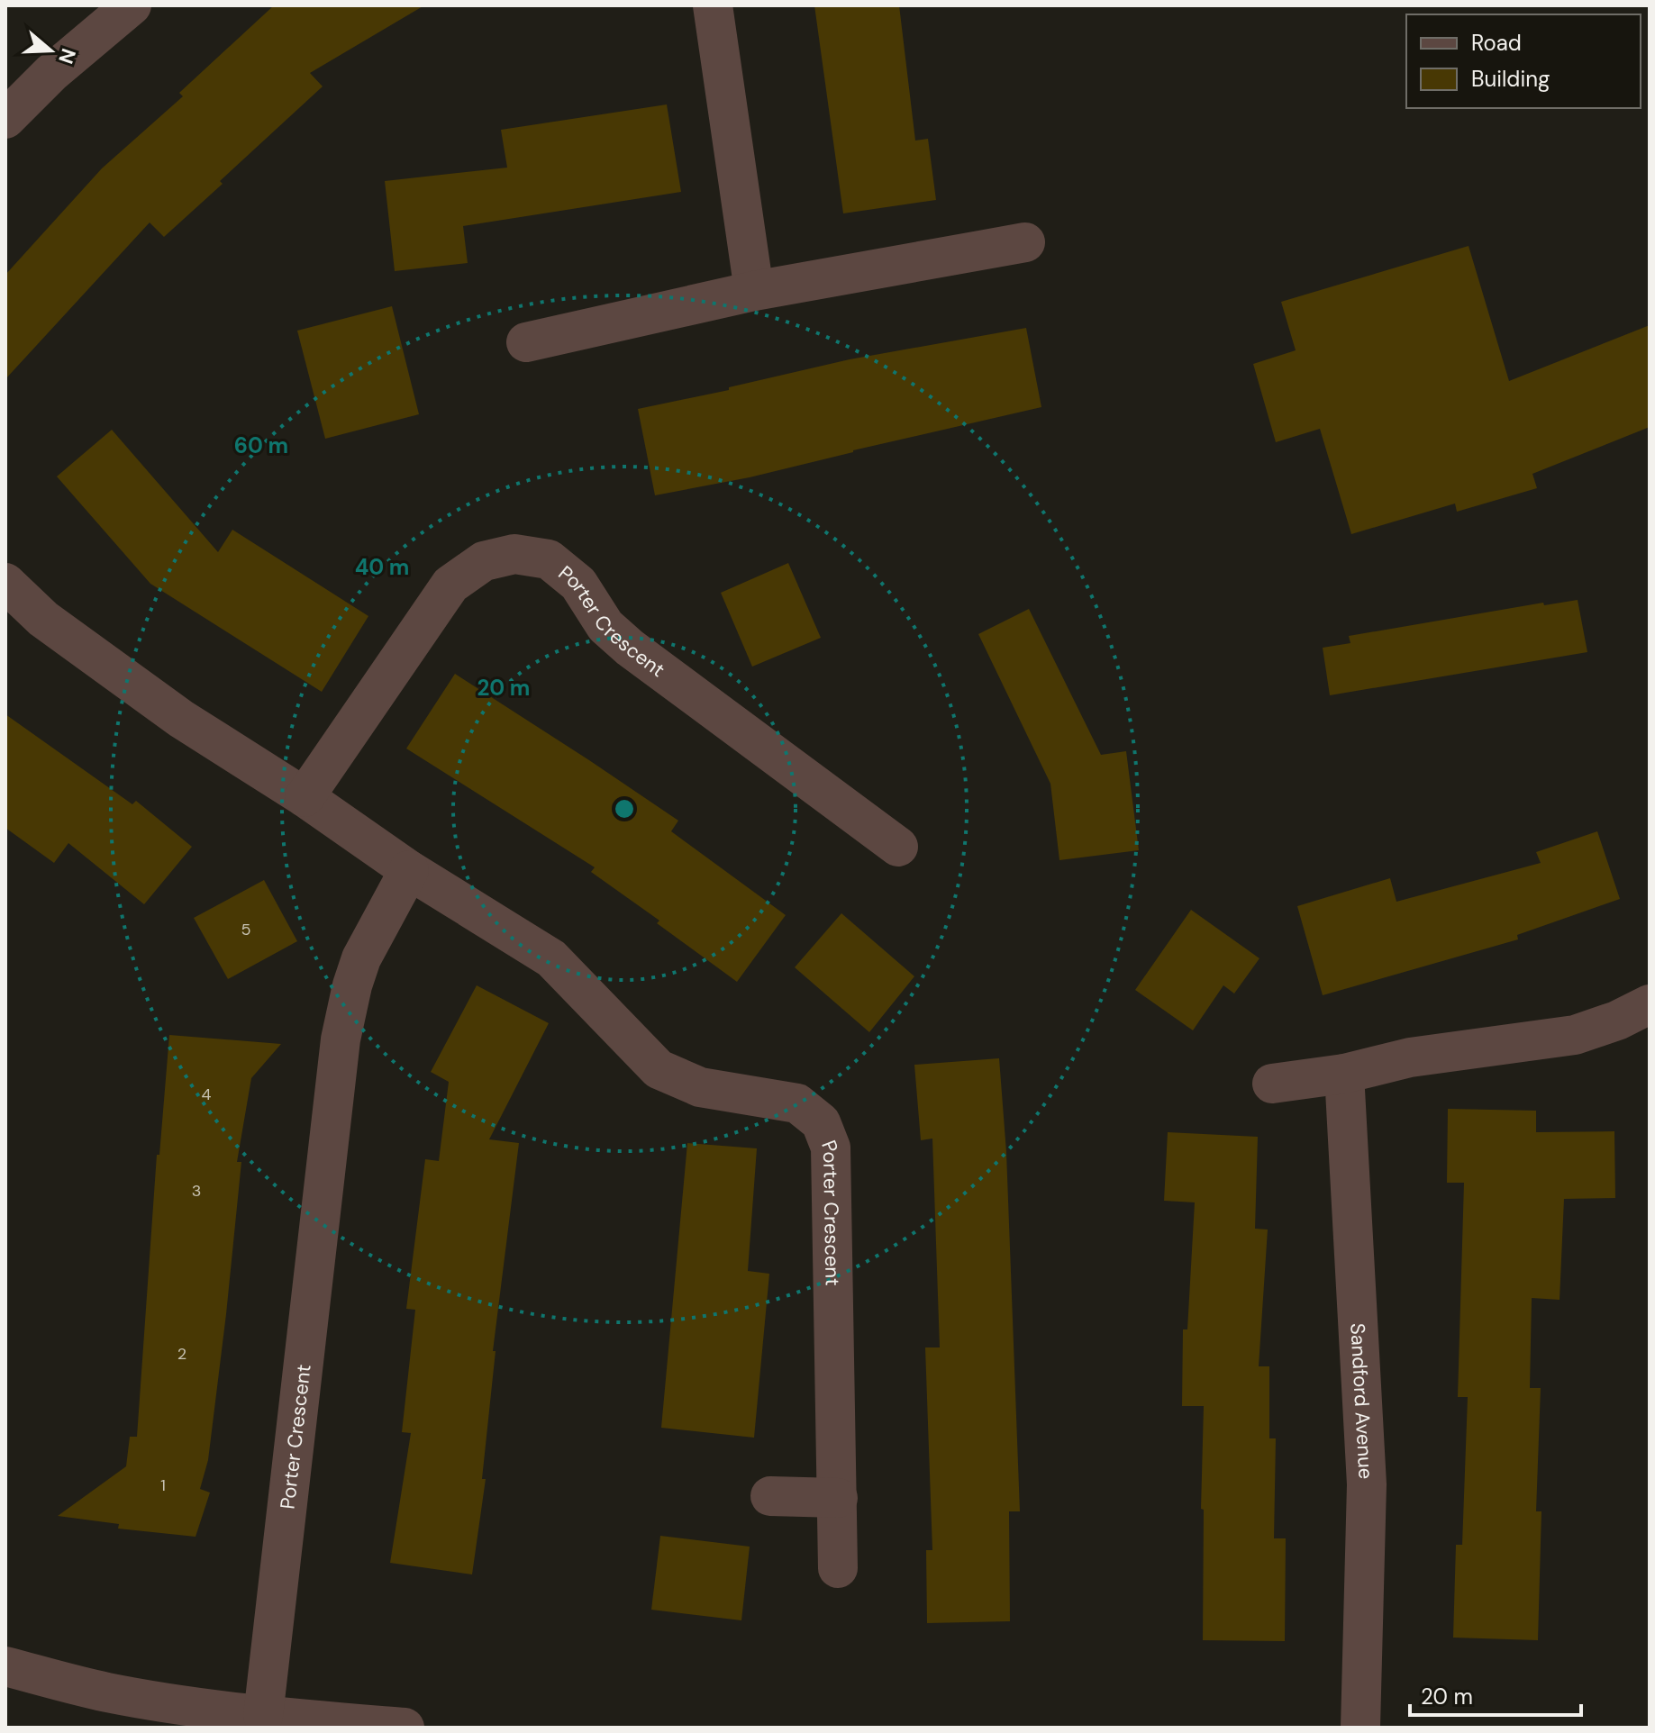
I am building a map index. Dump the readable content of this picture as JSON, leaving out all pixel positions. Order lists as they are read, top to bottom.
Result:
{
  "streets": {
    "street": ["Porter Crescent", "Sandford Avenue"]
  },
  "house_numbers": [
    "5",
    "4",
    "3",
    "2",
    "1"
  ],
  "legend": ["Road", "Building"],
  "scale_bar": "20 m",
  "north": "right",
  "rings": ["60 m", "40 m", "20 m"]
}
